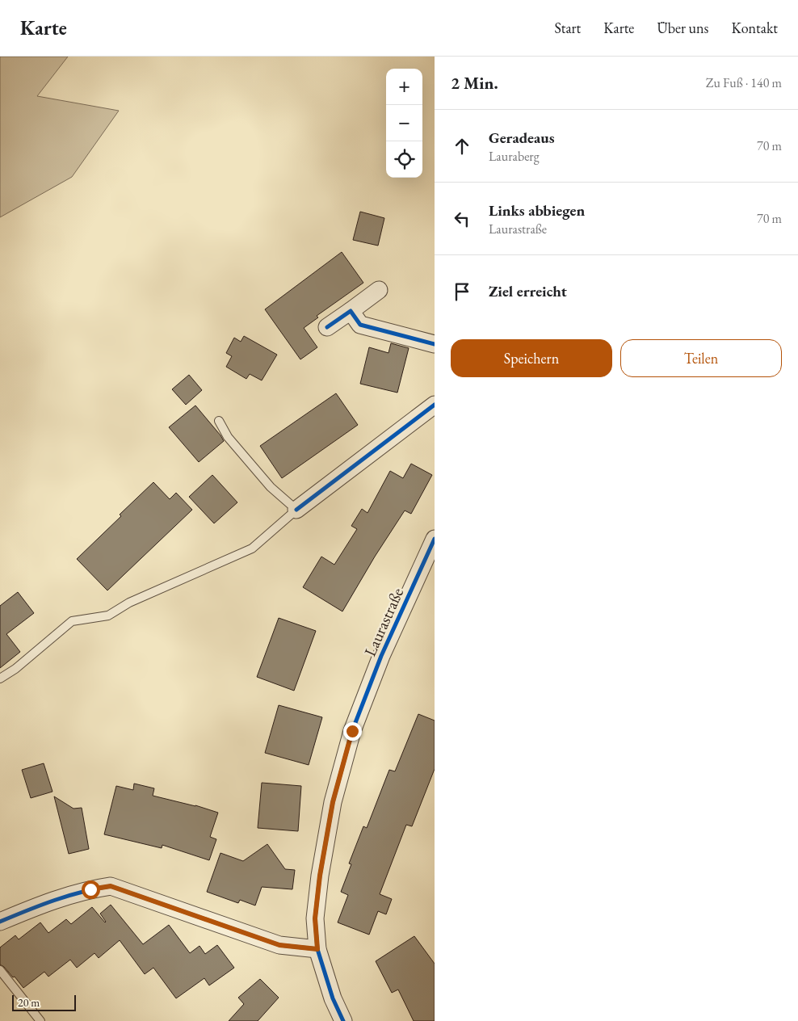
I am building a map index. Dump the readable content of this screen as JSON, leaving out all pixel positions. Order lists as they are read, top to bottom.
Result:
{
  "streets": {
    "street": ["Laurastraße"]
  },
  "scale_bar": "20 m",
  "page": {
    "header": "Karte",
    "nav": [
      "Start",
      "Karte",
      "Über uns",
      "Kontakt"
    ],
    "heading": ["2 Min.", "Zu Fuß · 140 m"],
    "map_buttons": ["+", "−"],
    "list": [
      ["Geradeaus", "Lauraberg", "70 m"],
      ["Links abbiegen", "Laurastraße", "70 m"],
      "Ziel erreicht"
    ],
    "buttons": ["Speichern", "Teilen"],
    "scale": "20 m"
  }
}
